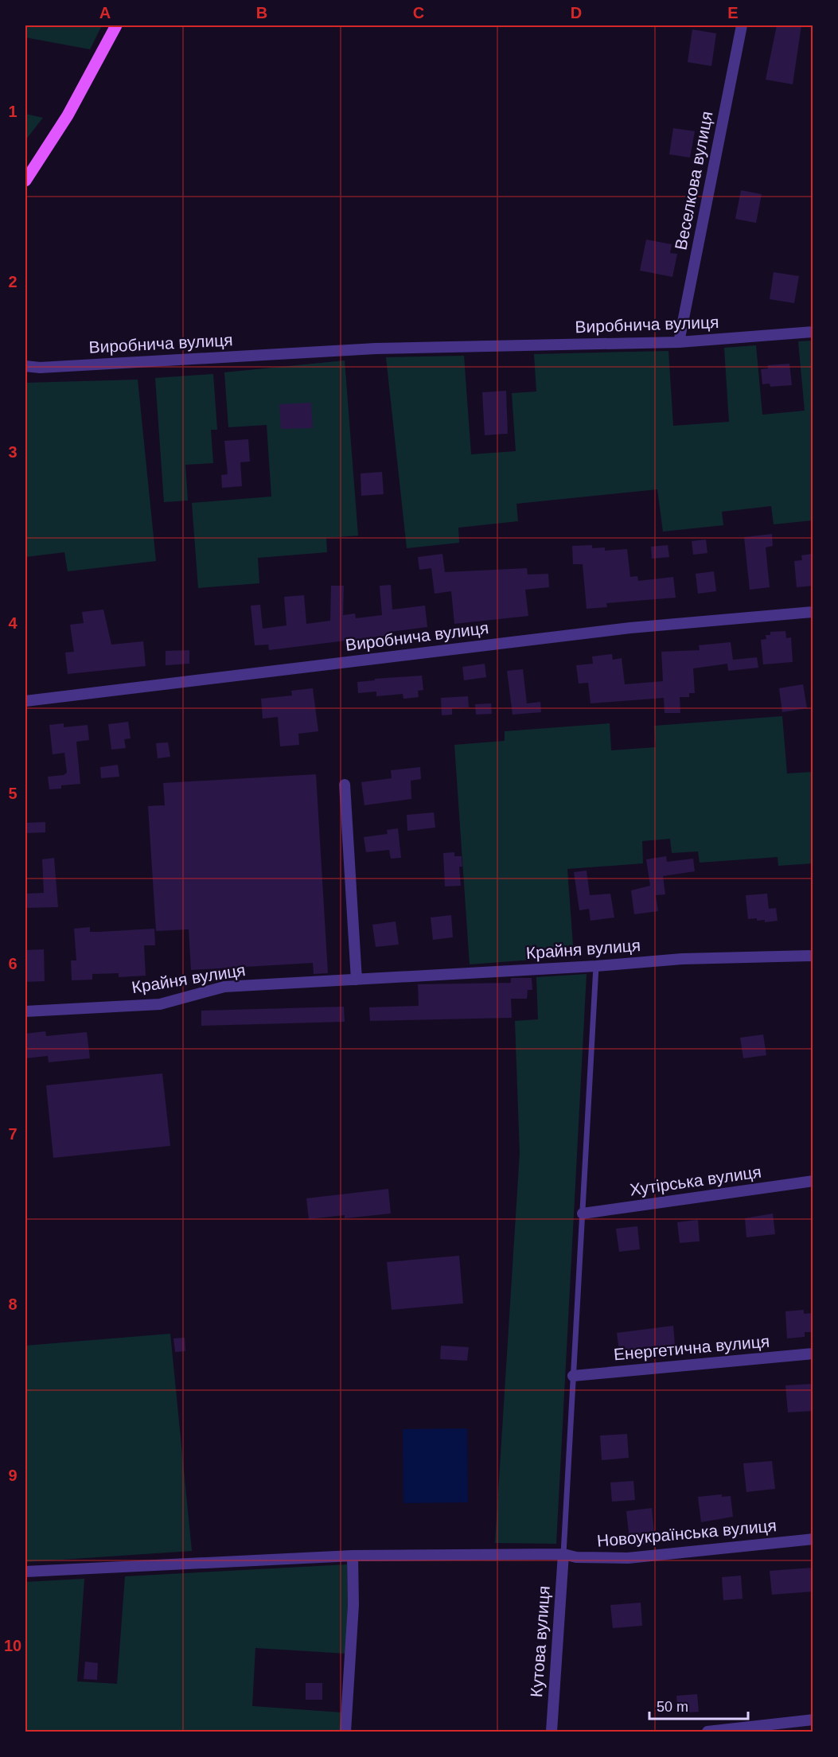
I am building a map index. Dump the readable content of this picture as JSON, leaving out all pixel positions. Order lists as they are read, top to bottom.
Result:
{
  "streets": {
    "street": [
      "Веселкова вулиця",
      "Виробнича вулиця",
      "Крайня вулиця",
      "Хутірська вулиця",
      "Енергетична вулиця",
      "Новоукраїнська вулиця",
      "Кутова вулиця"
    ]
  },
  "crossings": [
    ["Веселкова вулиця", "Виробнича вулиця"],
    ["Новоукраїнська вулиця", "Кутова вулиця"]
  ],
  "scale_bar": "50 m",
  "grid": {
    "columns": [
      "A",
      "B",
      "C",
      "D",
      "E"
    ],
    "rows": [
      "1",
      "2",
      "3",
      "4",
      "5",
      "6",
      "7",
      "8",
      "9",
      "10"
    ]
  }
}
